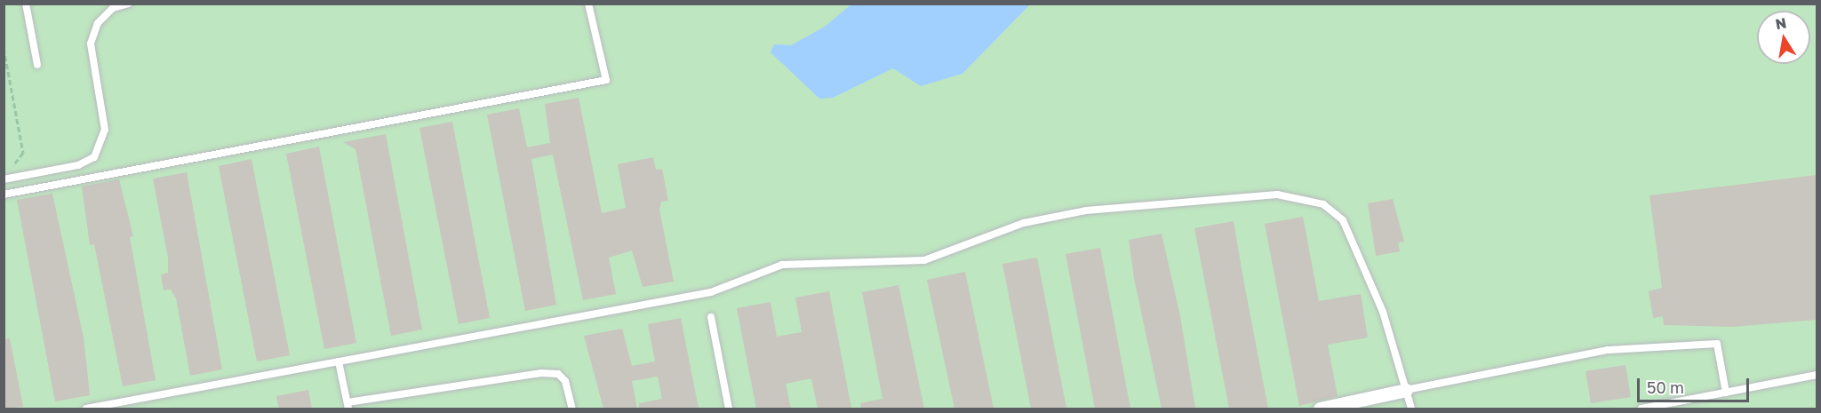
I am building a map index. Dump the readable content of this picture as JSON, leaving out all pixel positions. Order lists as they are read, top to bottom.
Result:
{
  "scale_bar": "50 m",
  "north": "top"
}
